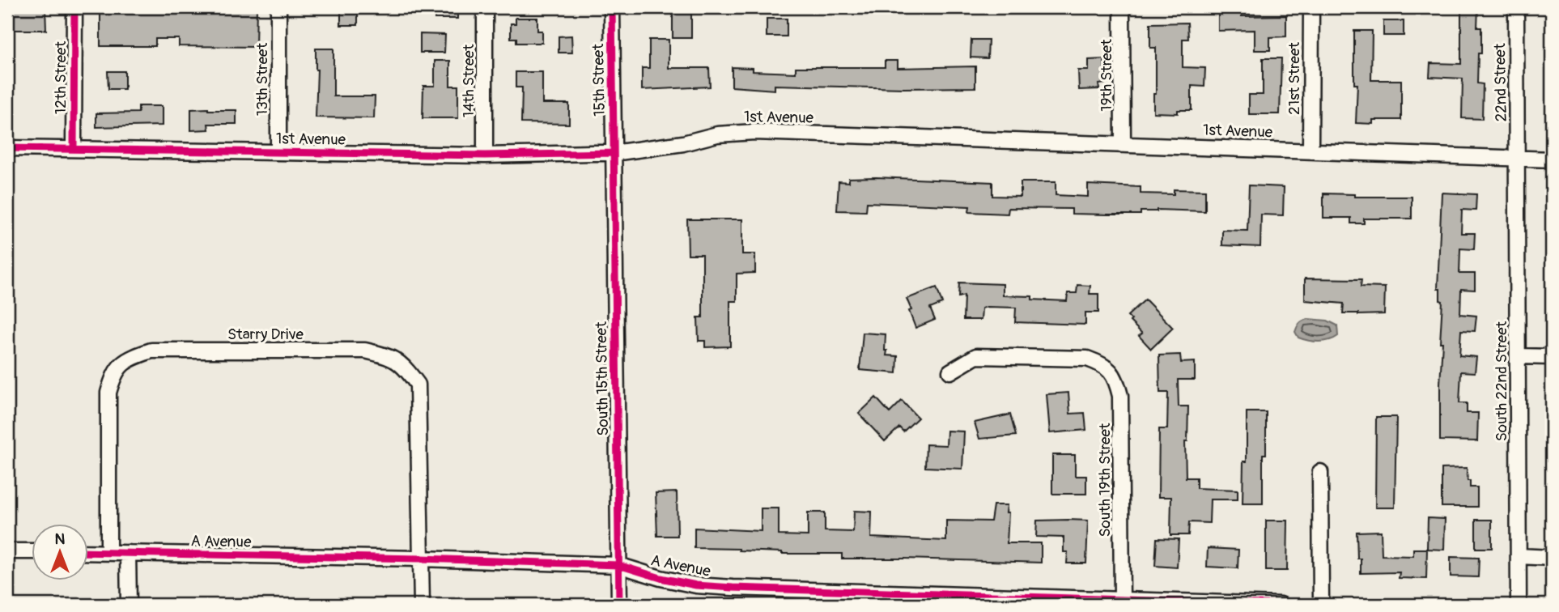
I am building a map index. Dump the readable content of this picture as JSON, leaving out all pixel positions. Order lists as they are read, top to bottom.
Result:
{
  "streets": {
    "street": [
      "19th Street",
      "12th Street",
      "21st Street",
      "13th Street",
      "15th Street",
      "14th Street",
      "22nd Street",
      "1st Avenue",
      "Starry Drive",
      "South 15th Street",
      "South 22nd Street",
      "South 19th Street",
      "A Avenue"
    ]
  },
  "crossings": [
    ["19th Street", "1st Avenue"],
    ["12th Street", "1st Avenue"],
    ["21st Street", "1st Avenue"],
    ["13th Street", "1st Avenue"],
    ["15th Street", "1st Avenue"],
    ["15th Street", "South 15th Street"],
    ["14th Street", "1st Avenue"],
    ["22nd Street", "1st Avenue"],
    ["22nd Street", "South 22nd Street"],
    ["1st Avenue", "South 15th Street"],
    ["1st Avenue", "South 22nd Street"],
    ["Starry Drive", "A Avenue"],
    ["South 15th Street", "A Avenue"],
    ["South 19th Street", "A Avenue"]
  ],
  "north": "top"
}
